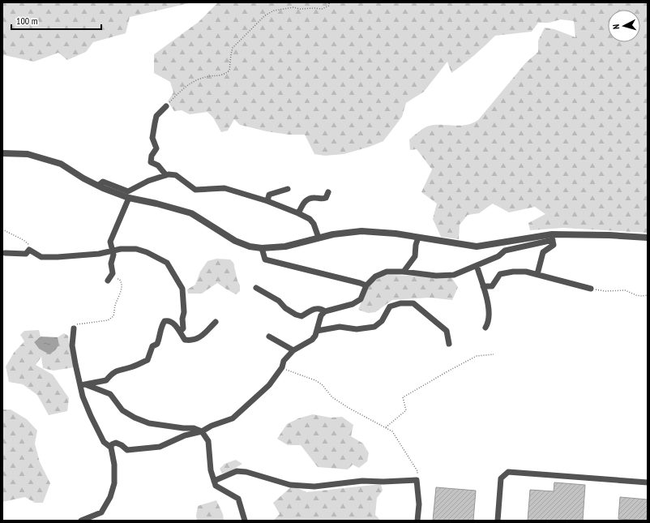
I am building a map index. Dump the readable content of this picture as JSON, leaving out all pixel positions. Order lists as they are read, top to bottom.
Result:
{
  "scale_bar": "100 m",
  "north": "left"
}
